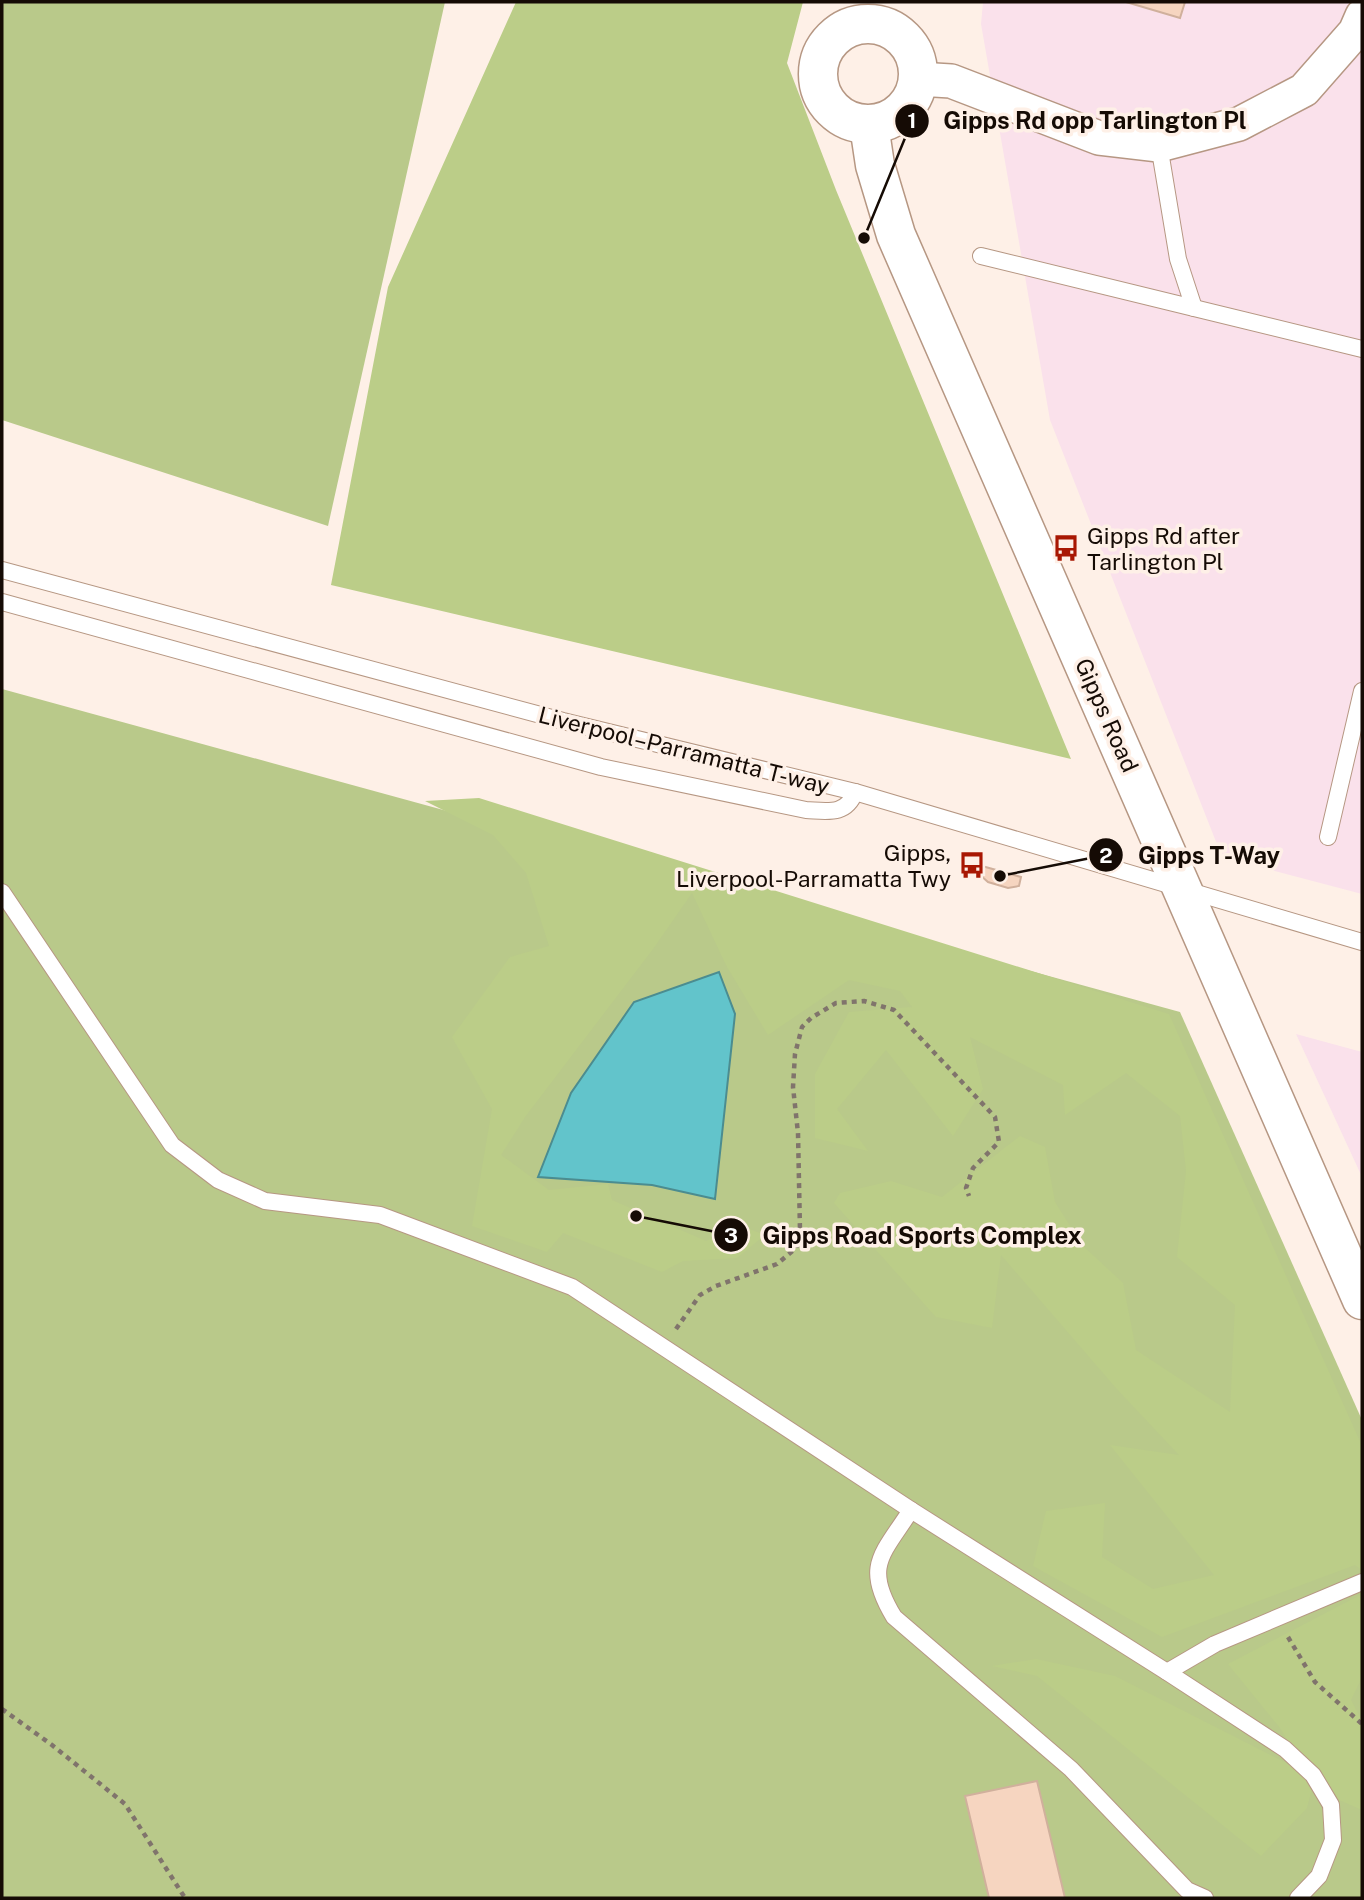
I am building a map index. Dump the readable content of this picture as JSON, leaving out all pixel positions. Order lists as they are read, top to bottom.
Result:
{
  "streets": {
    "main road": ["Gipps Road"],
    "lane": ["Liverpool–Parramatta T-way"]
  },
  "crossings": [
    ["Gipps Road", "Liverpool–Parramatta T-way"]
  ],
  "places": {
    "other": ["Gipps Rd opp Tarlington Pl", "Gipps T-Way", "Gipps Road Sports Complex"],
    "bus stop": ["Gipps Rd after Tarlington Pl", "Gipps, Liverpool-Parramatta Twy"]
  }
}
